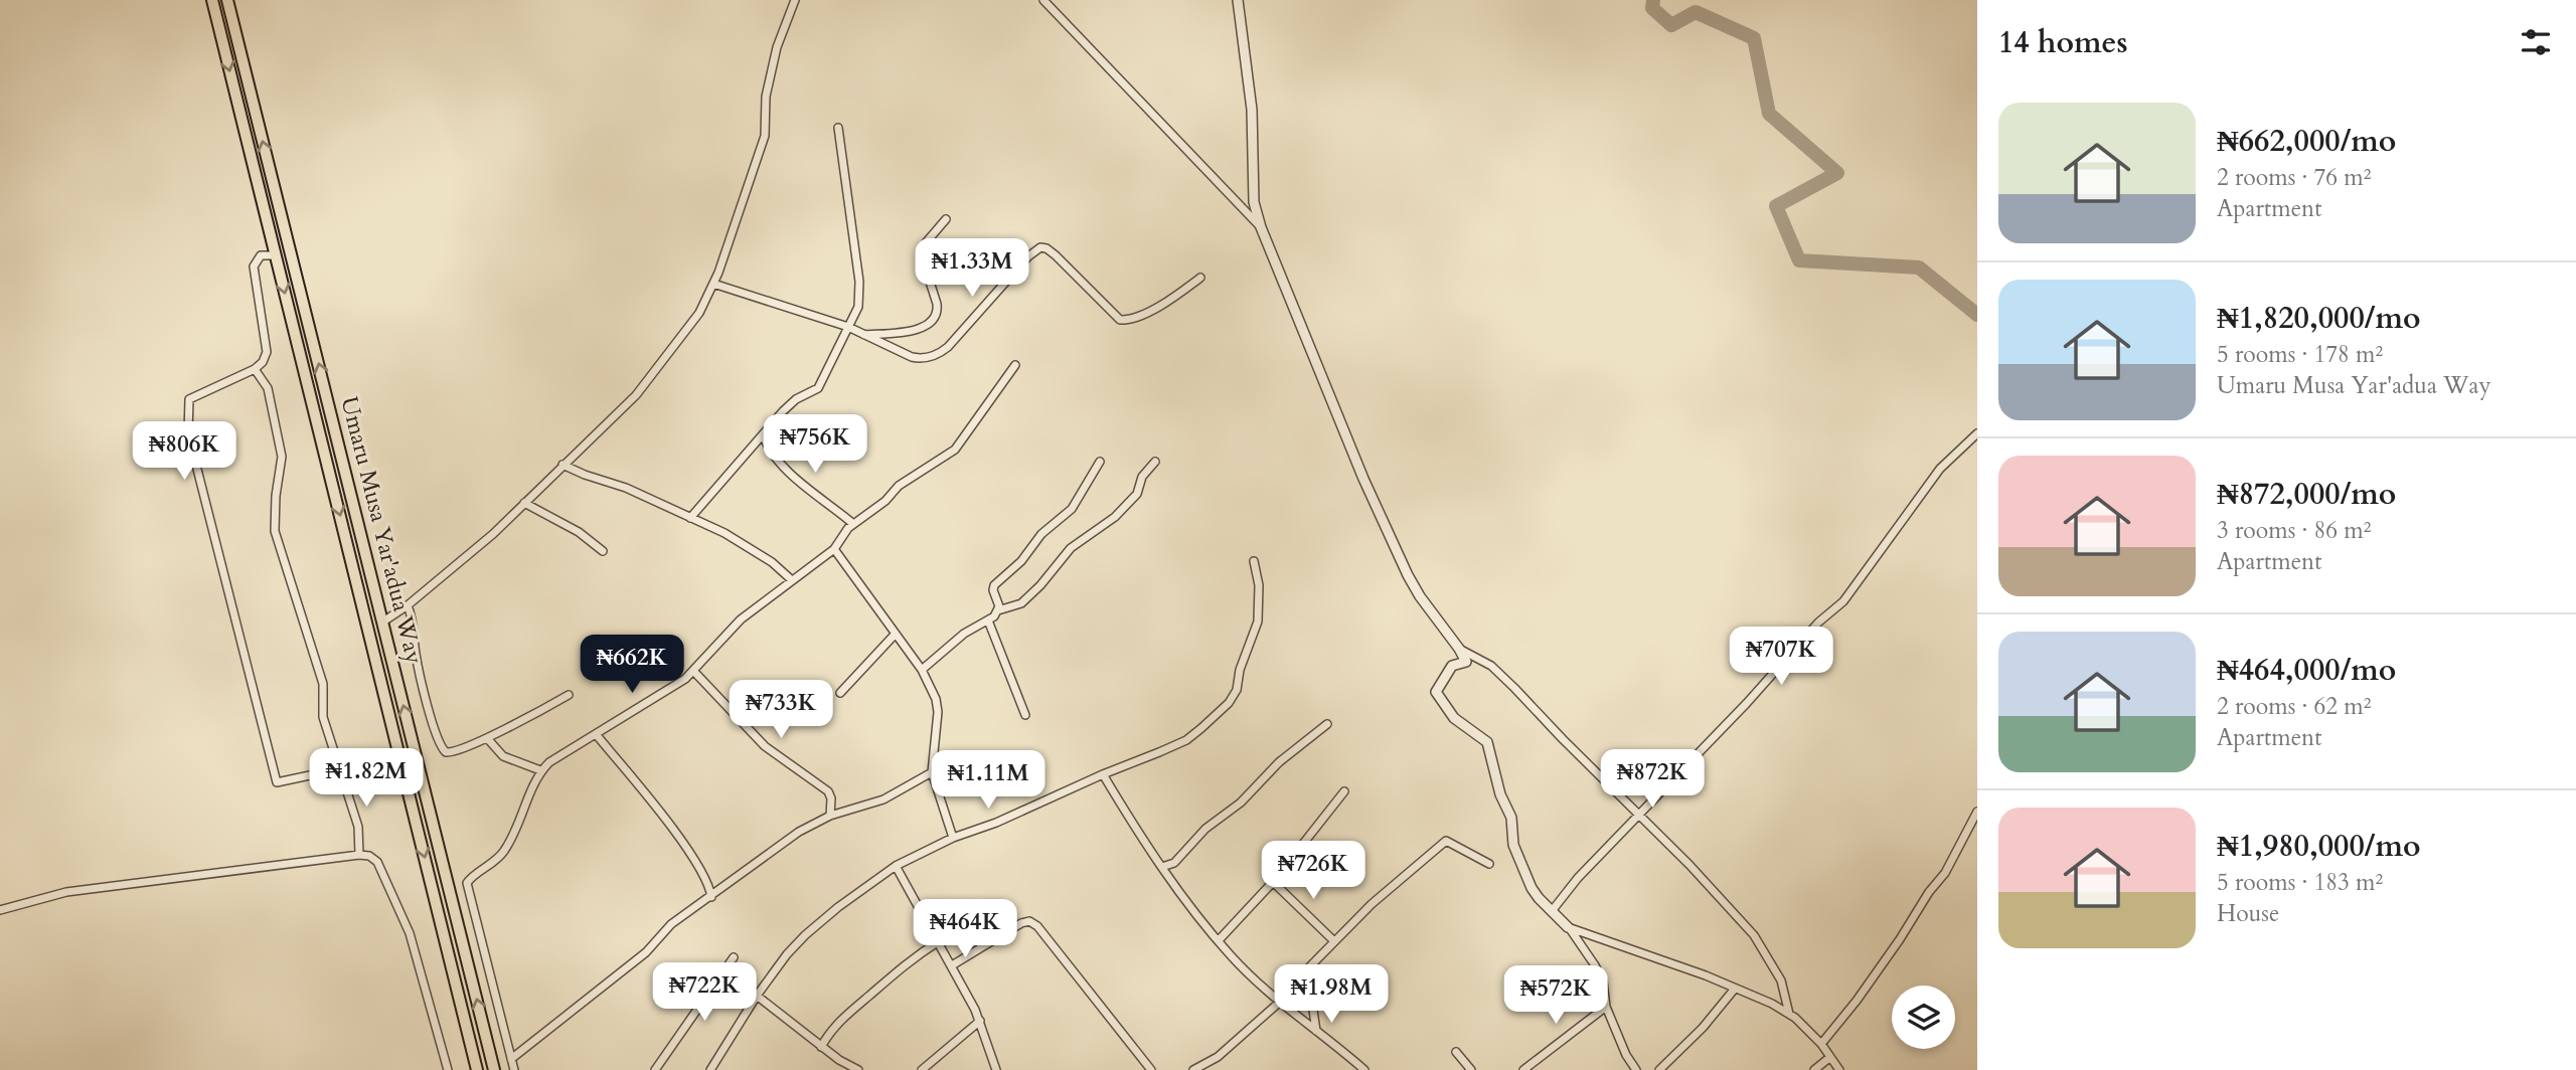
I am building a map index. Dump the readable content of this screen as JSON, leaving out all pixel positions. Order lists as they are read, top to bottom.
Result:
{
  "streets": {
    "main road": ["Umaru Musa Yar'adua Way"]
  },
  "page": {
    "heading": "14 homes",
    "list": [
      {
        "name": "₦662,000/mo",
        "note": "2 rooms · 76 m² · Apartment"
      },
      {
        "name": "₦1,820,000/mo",
        "note": "5 rooms · 178 m² · Umaru Musa Yar'adua Way"
      },
      {
        "name": "₦872,000/mo",
        "note": "3 rooms · 86 m² · Apartment"
      },
      {
        "name": "₦464,000/mo",
        "note": "2 rooms · 62 m² · Apartment"
      },
      {
        "name": "₦1,980,000/mo",
        "note": "5 rooms · 183 m² · House"
      }
    ],
    "price": [
      "₦1.33M",
      "₦756K",
      "₦806K",
      "₦707K",
      "₦662K",
      "₦733K",
      "₦1.82M",
      "₦872K",
      "₦1.11M",
      "₦726K",
      "₦464K",
      "₦722K",
      "₦1.98M",
      "₦572K"
    ]
  }
}
